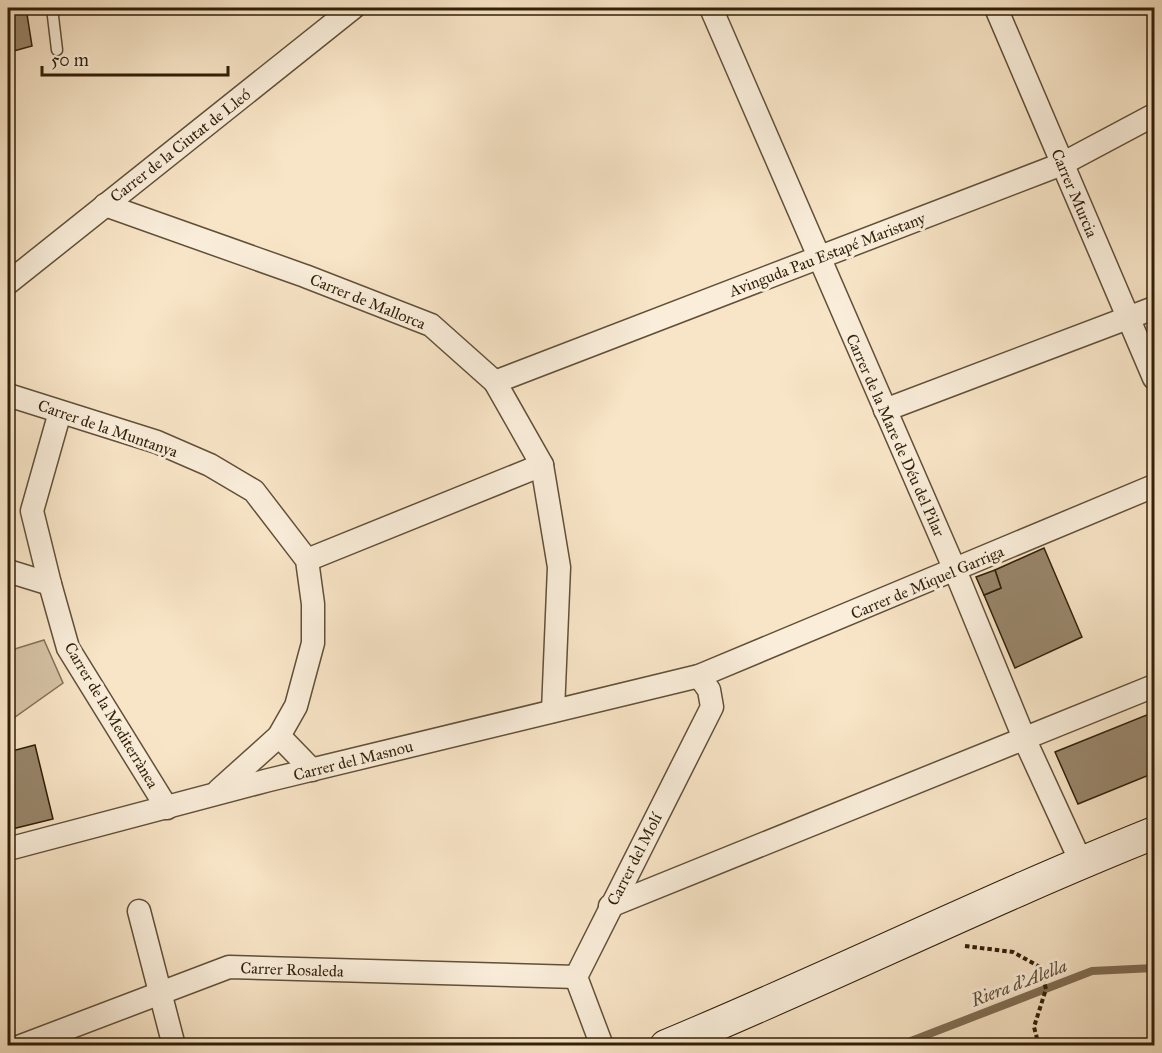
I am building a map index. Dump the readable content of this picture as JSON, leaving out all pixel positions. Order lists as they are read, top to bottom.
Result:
{
  "streets": {
    "street": [
      "Carrer de la Ciutat de Lleó",
      "Carrer Murcia",
      "Avinguda Pau Estapé Maristany",
      "Carrer de Mallorca",
      "Carrer de la Muntanya",
      "Carrer de la Mare de Déu del Pilar",
      "Carrer de Miquel Garriga",
      "Carrer de la Mediterrànea",
      "Carrer del Masnou",
      "Carrer del Molí",
      "Carrer Rosaleda"
    ]
  },
  "crossings": [
    ["Carrer de la Ciutat de Lleó", "Carrer de Mallorca"],
    ["Carrer Murcia", "Avinguda Pau Estapé Maristany"],
    ["Avinguda Pau Estapé Maristany", "Carrer de Mallorca"],
    ["Avinguda Pau Estapé Maristany", "Carrer de la Mare de Déu del Pilar"],
    ["Carrer de Mallorca", "Carrer del Masnou"],
    ["Carrer de la Muntanya", "Carrer de la Mediterrànea"],
    ["Carrer de la Muntanya", "Carrer del Masnou"],
    ["Carrer de la Mare de Déu del Pilar", "Carrer de Miquel Garriga"],
    ["Carrer de Miquel Garriga", "Carrer del Masnou"],
    ["Carrer de Miquel Garriga", "Carrer del Molí"],
    ["Carrer de la Mediterrànea", "Carrer del Masnou"],
    ["Carrer del Masnou", "Carrer del Molí"],
    ["Carrer del Molí", "Carrer Rosaleda"]
  ],
  "water": ["Riera d'Alella"],
  "scale_bar": "50 m"
}
